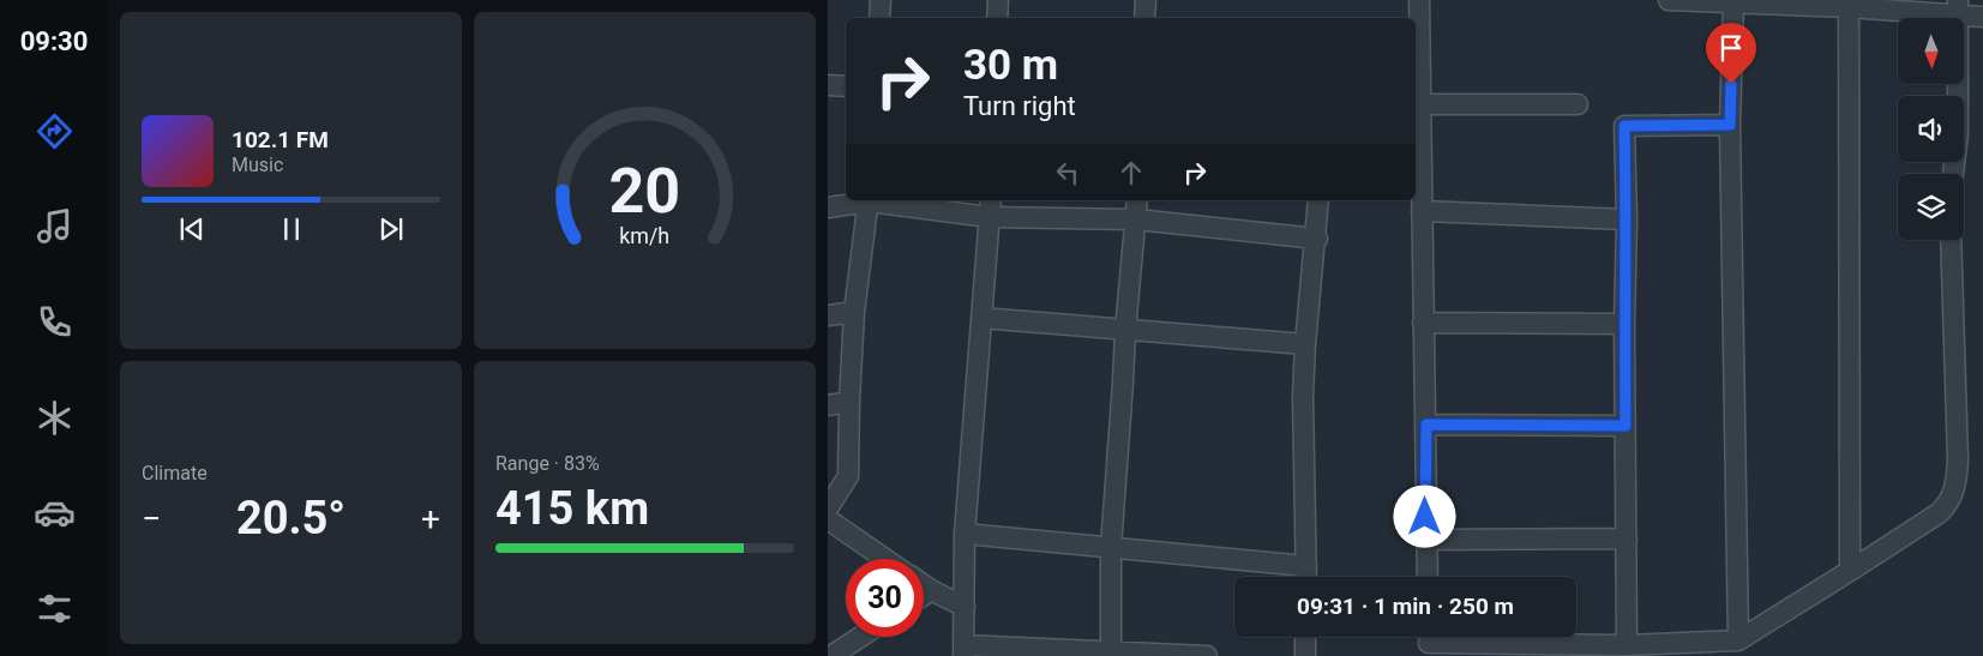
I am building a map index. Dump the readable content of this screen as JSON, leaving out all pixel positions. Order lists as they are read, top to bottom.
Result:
{
  "north": "bottom",
  "page": {
    "tabs": "09:30",
    "turn": ["30 m", "Turn right"],
    "song": ["102.1 FM", "Music"],
    "tile": [
      "Climate",
      ["Range · 83%", "415 km"]
    ],
    "heat": ["−", "20.5°", "+"],
    "limit": "30",
    "trip": "09:31 · 1 min · 250 m",
    "gauge": ["20", "km/h"]
  }
}
